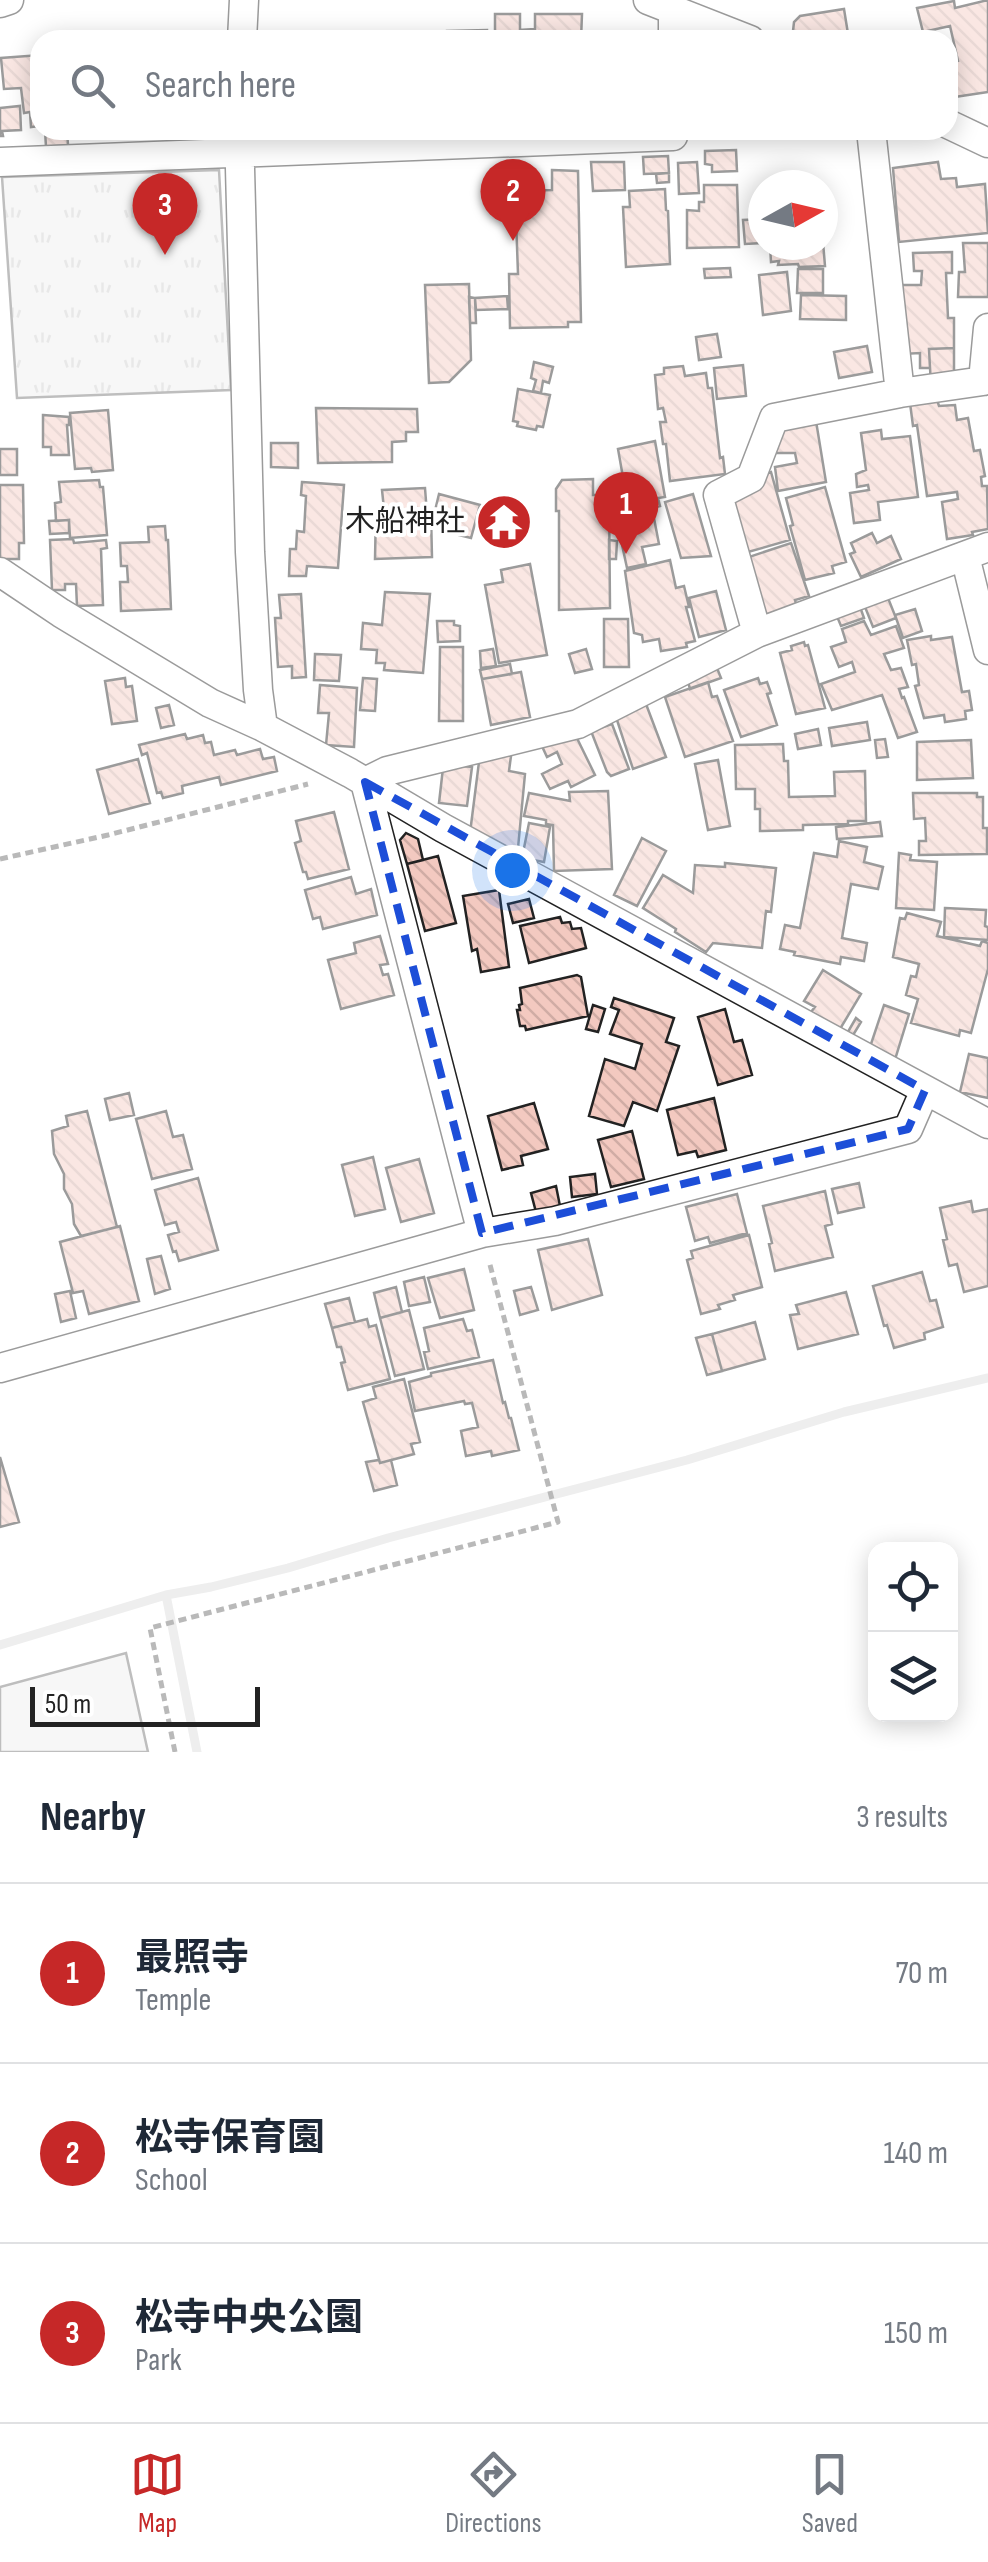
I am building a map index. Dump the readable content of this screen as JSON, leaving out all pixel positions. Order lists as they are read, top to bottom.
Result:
{
  "places": {
    "temple": ["木船神社"]
  },
  "scale_bar": "50 m",
  "north": "right",
  "page": {
    "search": "Search here",
    "pins": ["2", "3", "1"],
    "scale": "50 m",
    "heading": ["Nearby", "3 results"],
    "list": [
      {
        "mark": "1",
        "name": "最照寺",
        "note": "Temple",
        "value": "70 m"
      },
      {
        "mark": "2",
        "name": "松寺保育園",
        "note": "School",
        "value": "140 m"
      },
      {
        "mark": "3",
        "name": "松寺中央公園",
        "note": "Park",
        "value": "150 m"
      }
    ],
    "nav": ["Map", "Directions", "Saved"]
  }
}
